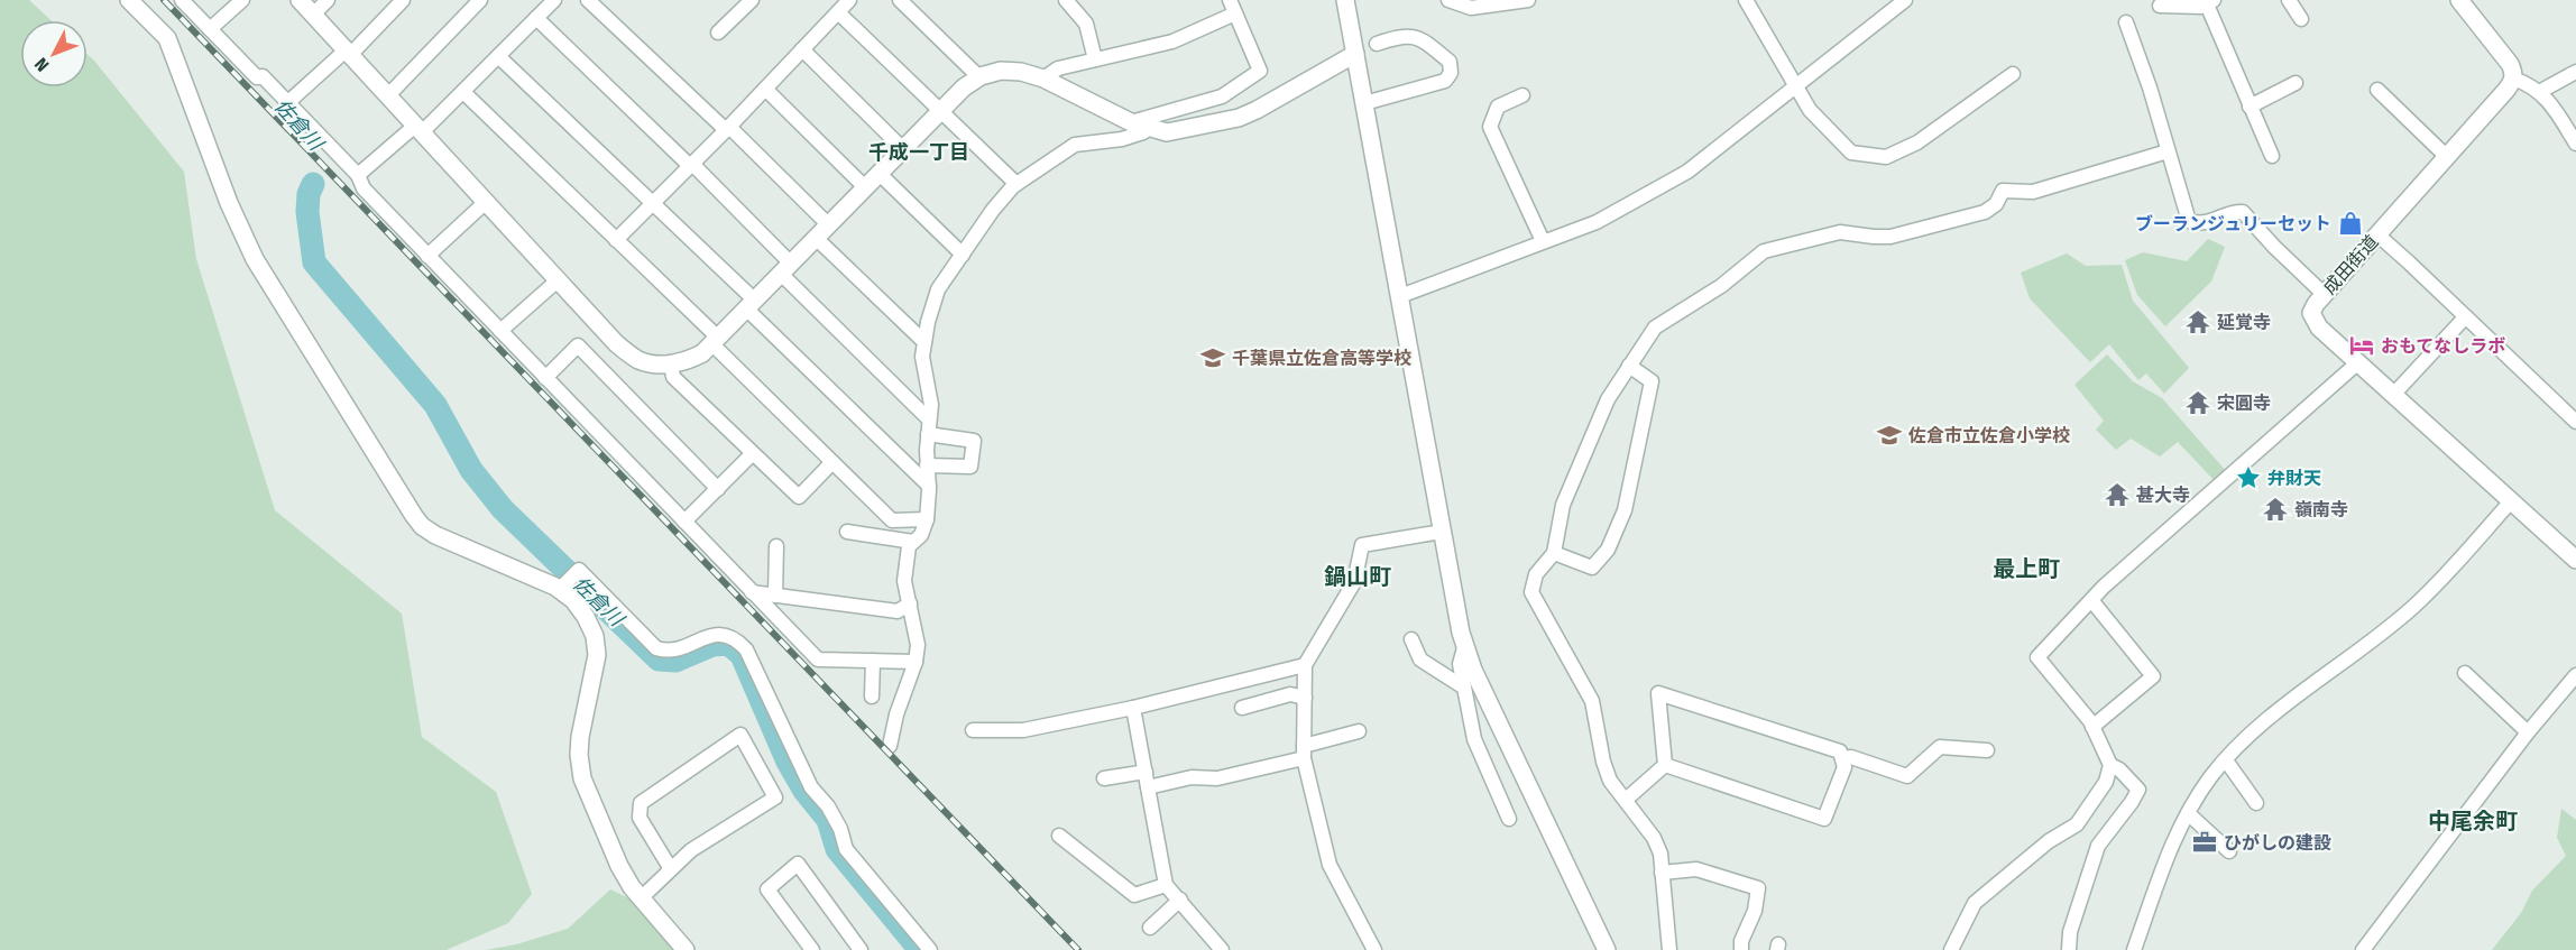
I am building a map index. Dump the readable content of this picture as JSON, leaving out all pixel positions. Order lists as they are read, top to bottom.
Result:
{
  "streets": {
    "street": ["成田街道"]
  },
  "districts": [
    "千成一丁目",
    "最上町",
    "鍋山町",
    "中尾余町"
  ],
  "water": ["佐倉川"],
  "places": {
    "shop": ["ブーランジュリーセット"],
    "temple": [
      "延覚寺",
      "宋圓寺",
      "甚大寺",
      "嶺南寺"
    ],
    "hotel": ["おもてなしラボ"],
    "school or university": ["千葉県立佐倉高等学校", "佐倉市立佐倉小学校"],
    "place": ["弁財天"],
    "office": ["ひがしの建設"]
  },
  "north": "bottom left"
}
